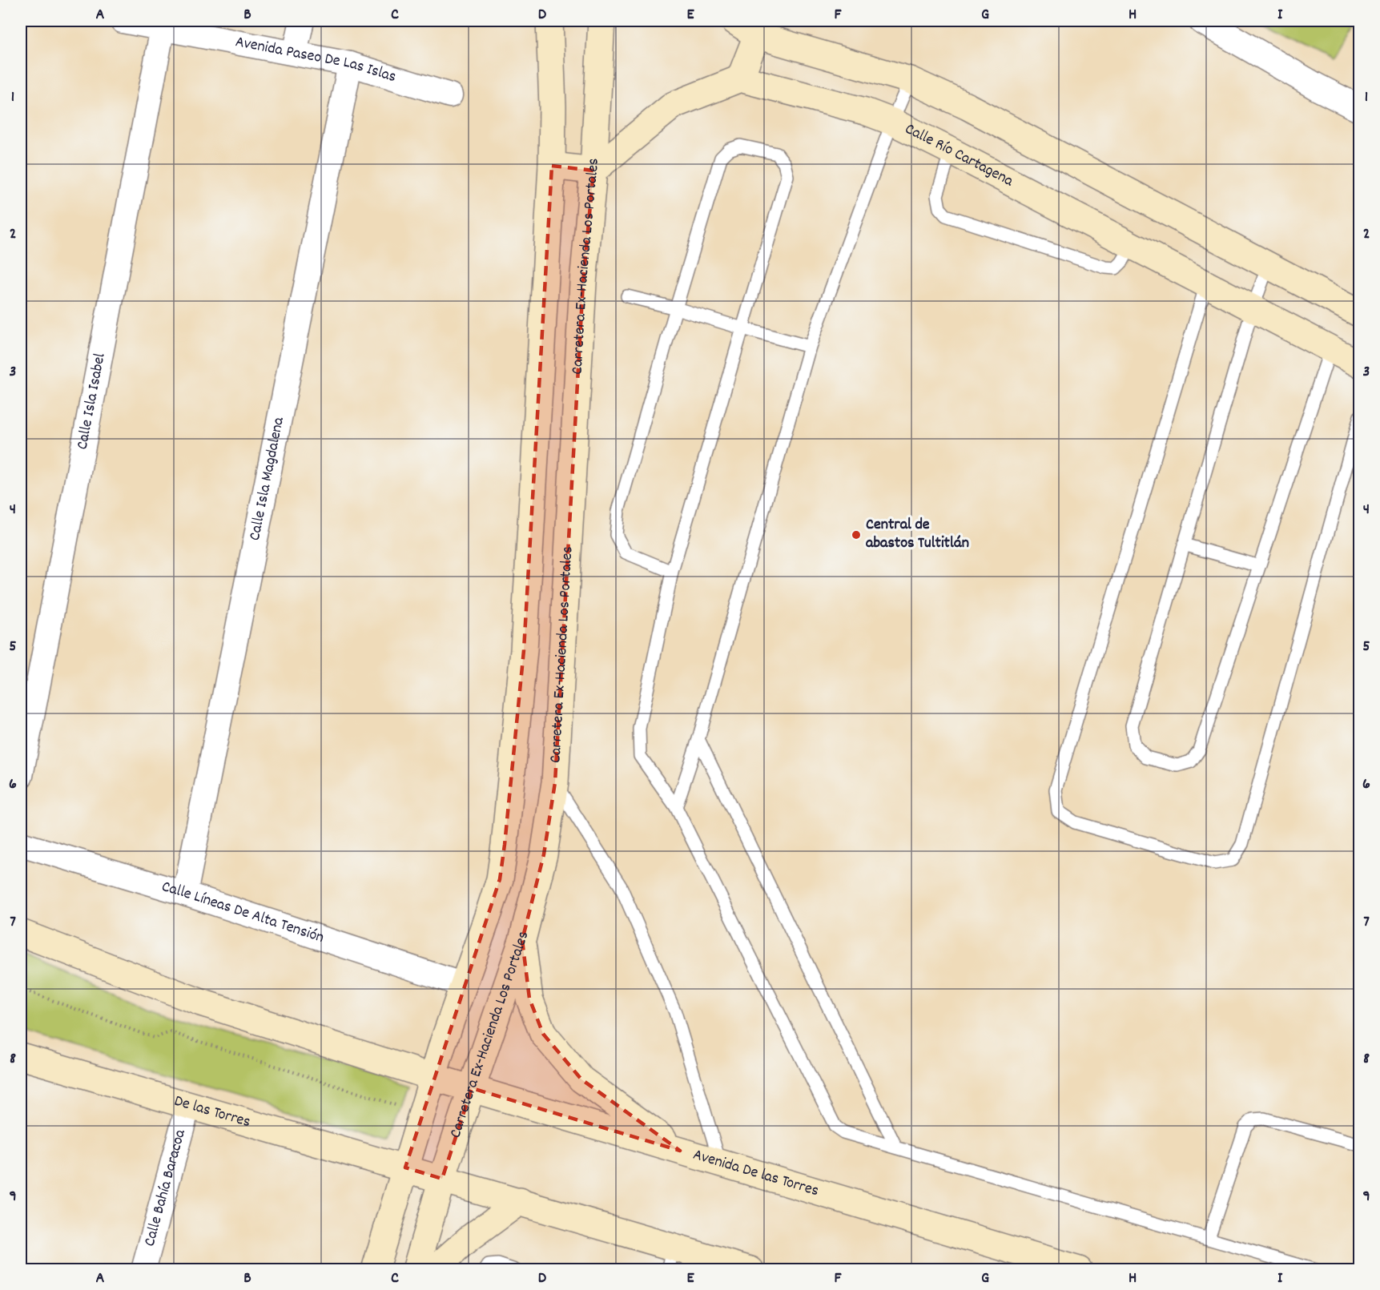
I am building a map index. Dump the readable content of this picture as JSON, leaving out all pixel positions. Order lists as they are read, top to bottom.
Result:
{
  "streets": {
    "main road": [
      "Calle Río Cartagena",
      "Carretera Ex-Hacienda Los Portales",
      "De las Torres",
      "Avenida De las Torres"
    ],
    "street": [
      "Avenida Paseo De Las Islas",
      "Calle Isla Isabel",
      "Calle Isla Magdalena",
      "Calle Líneas De Alta Tensión",
      "Calle Bahía Baracoa"
    ]
  },
  "crossings": [
    ["Avenida Paseo De Las Islas", "Calle Isla Isabel"],
    ["Avenida Paseo De Las Islas", "Calle Isla Magdalena"],
    ["Carretera Ex-Hacienda Los Portales", "Avenida De las Torres"],
    ["Calle Isla Magdalena", "Calle Líneas De Alta Tensión"],
    ["De las Torres", "Calle Bahía Baracoa"]
  ],
  "places": ["Central de abastos Tultitlán"],
  "grid": {
    "columns": [
      "A",
      "B",
      "C",
      "D",
      "E",
      "F",
      "G",
      "H",
      "I"
    ],
    "rows": [
      "1",
      "2",
      "3",
      "4",
      "5",
      "6",
      "7",
      "8",
      "9"
    ]
  }
}
